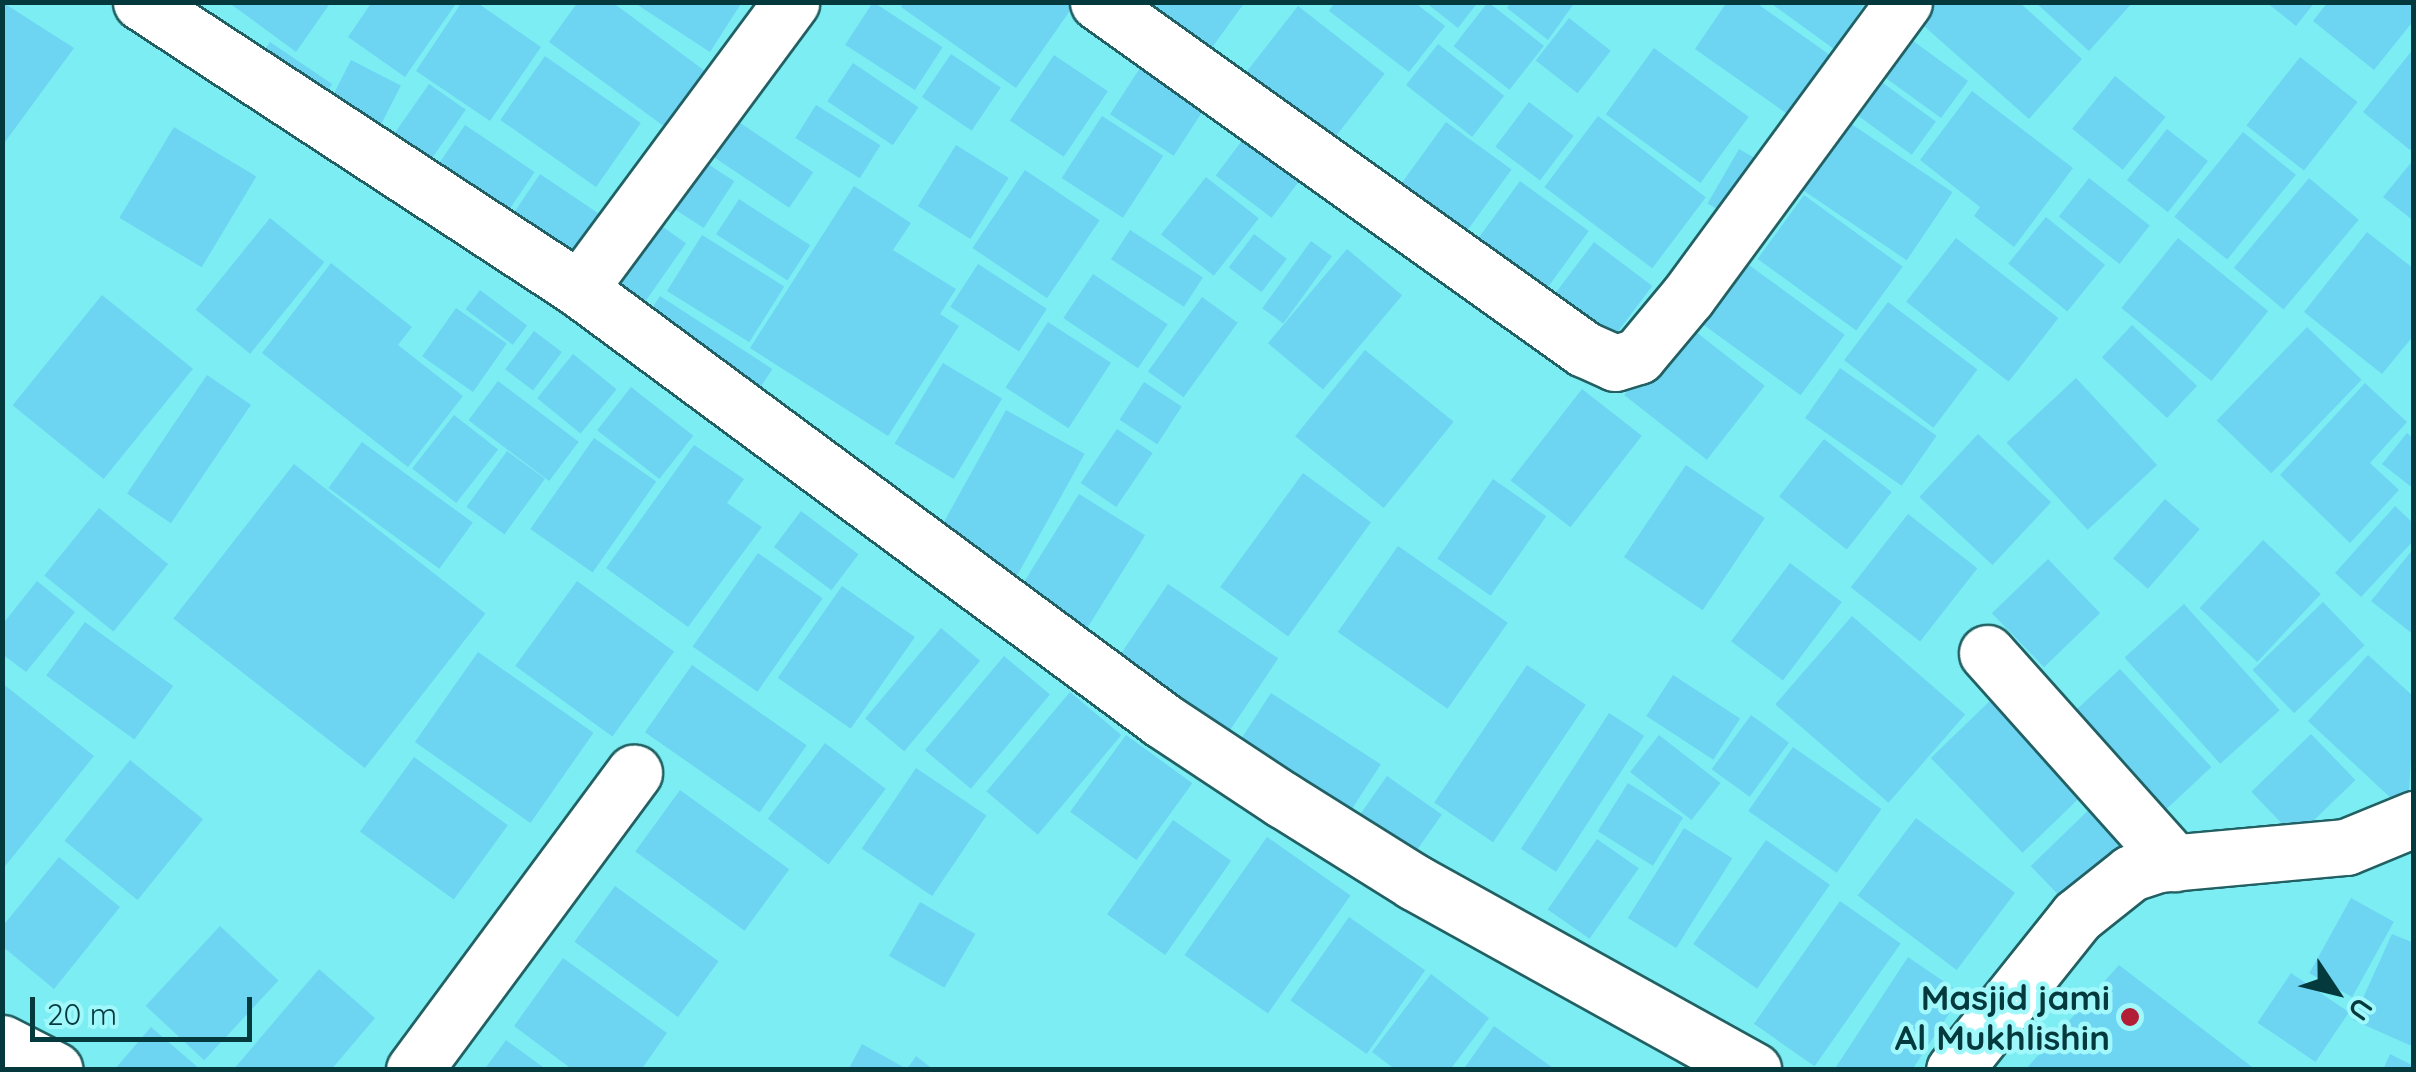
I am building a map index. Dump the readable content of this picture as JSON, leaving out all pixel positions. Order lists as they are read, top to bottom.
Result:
{
  "places": ["Masjid jami Al Mukhlishin"],
  "scale_bar": "20 m",
  "north": "bottom right"
}
